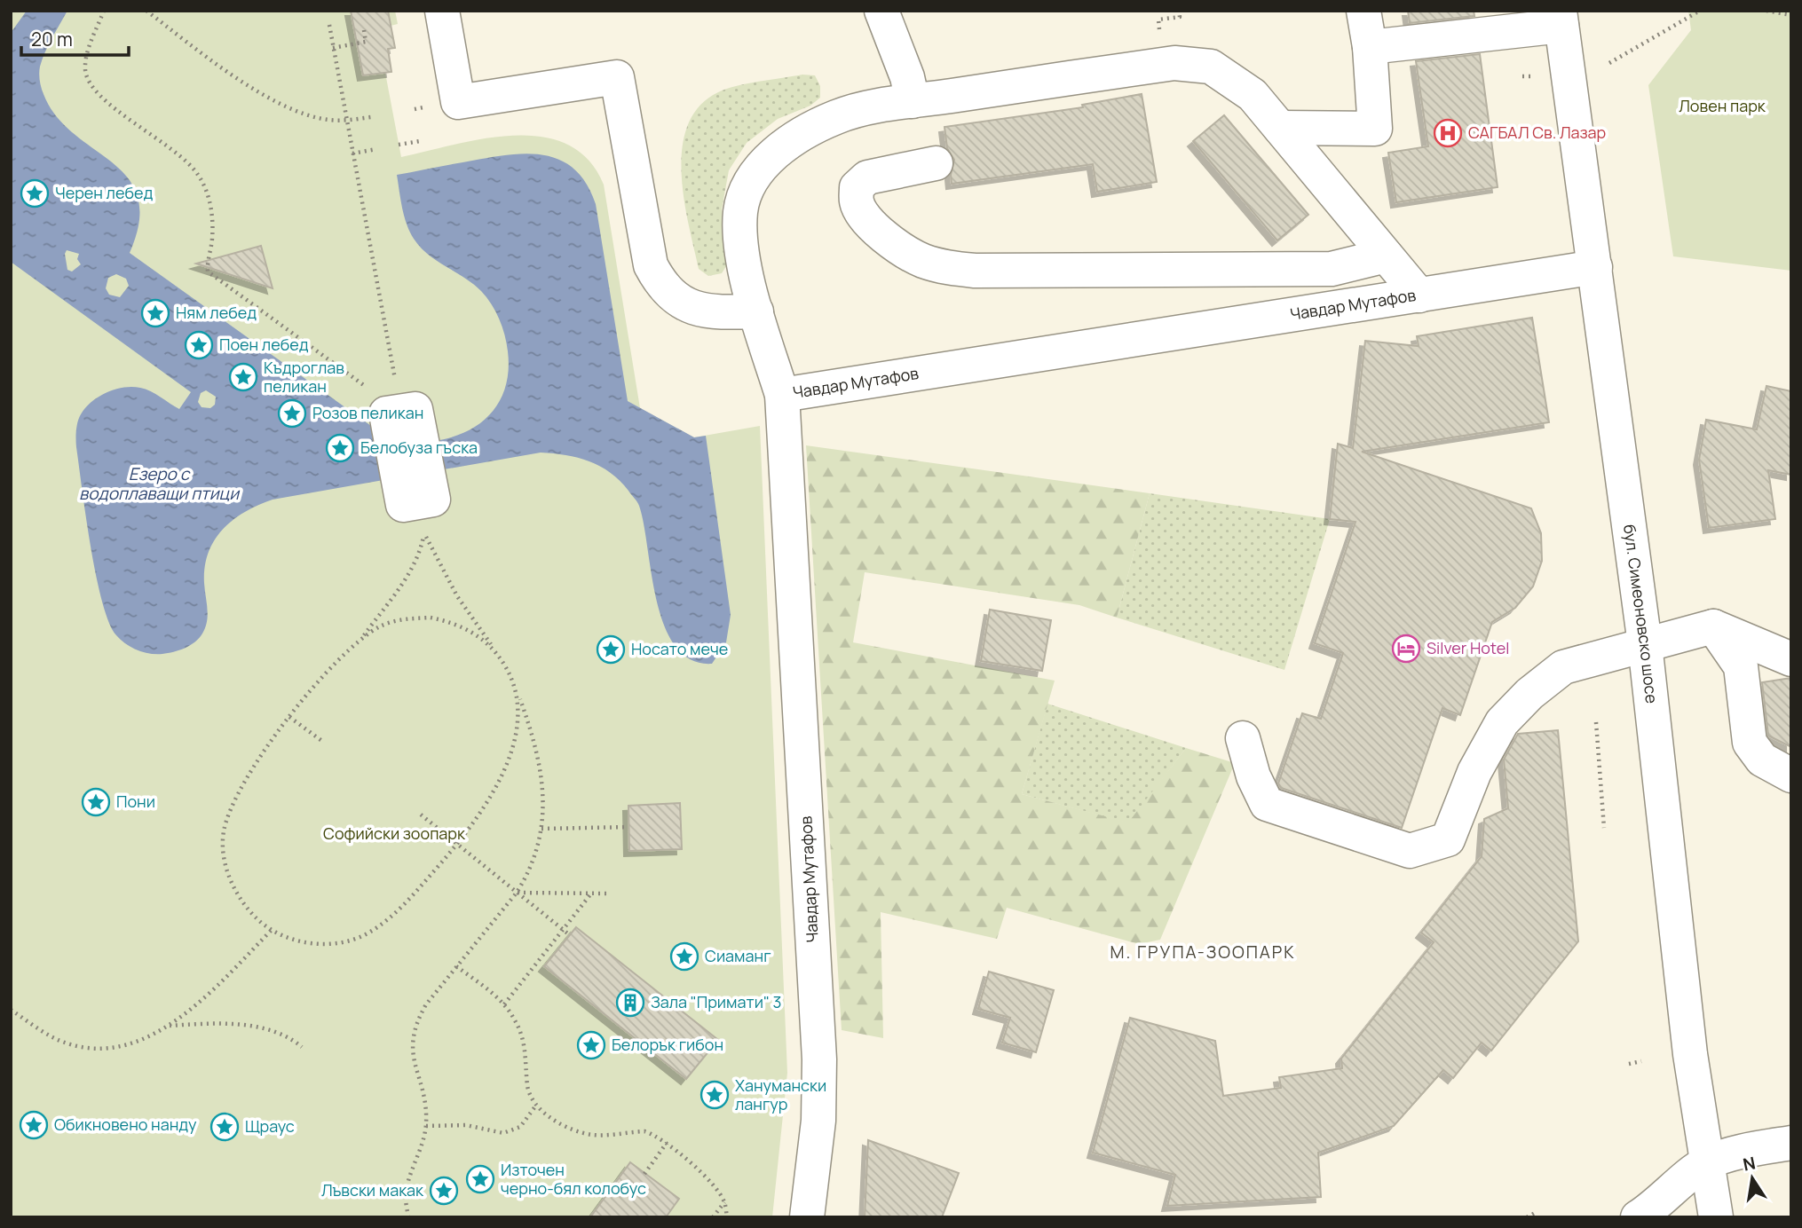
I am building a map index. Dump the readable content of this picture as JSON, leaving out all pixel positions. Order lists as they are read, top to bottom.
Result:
{
  "streets": {
    "street": ["Чавдар Мутафов", "бул. Симеоновско шосе"]
  },
  "crossings": [
    ["Чавдар Мутафов", "бул. Симеоновско шосе"]
  ],
  "districts": ["М. ГРУПА-ЗООПАРК"],
  "water": ["Езеро с водоплаващи птици"],
  "parks": ["Ловен парк", "Софийски зоопарк"],
  "places": {
    "hospital": ["САГБАЛ Св. Лазар"],
    "place": [
      "Черен лебед",
      "Ням лебед",
      "Поен лебед",
      "Къдроглав пеликан",
      "Розов пеликан",
      "Белобуза гъска",
      "Носато мече",
      "Пони",
      "Сиаманг",
      "Белорък гибон",
      "Ханумански лангур",
      "Обикновено нанду",
      "Щраус",
      "Източен черно-бял колобус",
      "Лъвски макак"
    ],
    "hotel": ["Silver Hotel"],
    "building": ["Зала \"Примати\" 3"]
  },
  "scale_bar": "20 m",
  "north": "top"
}
